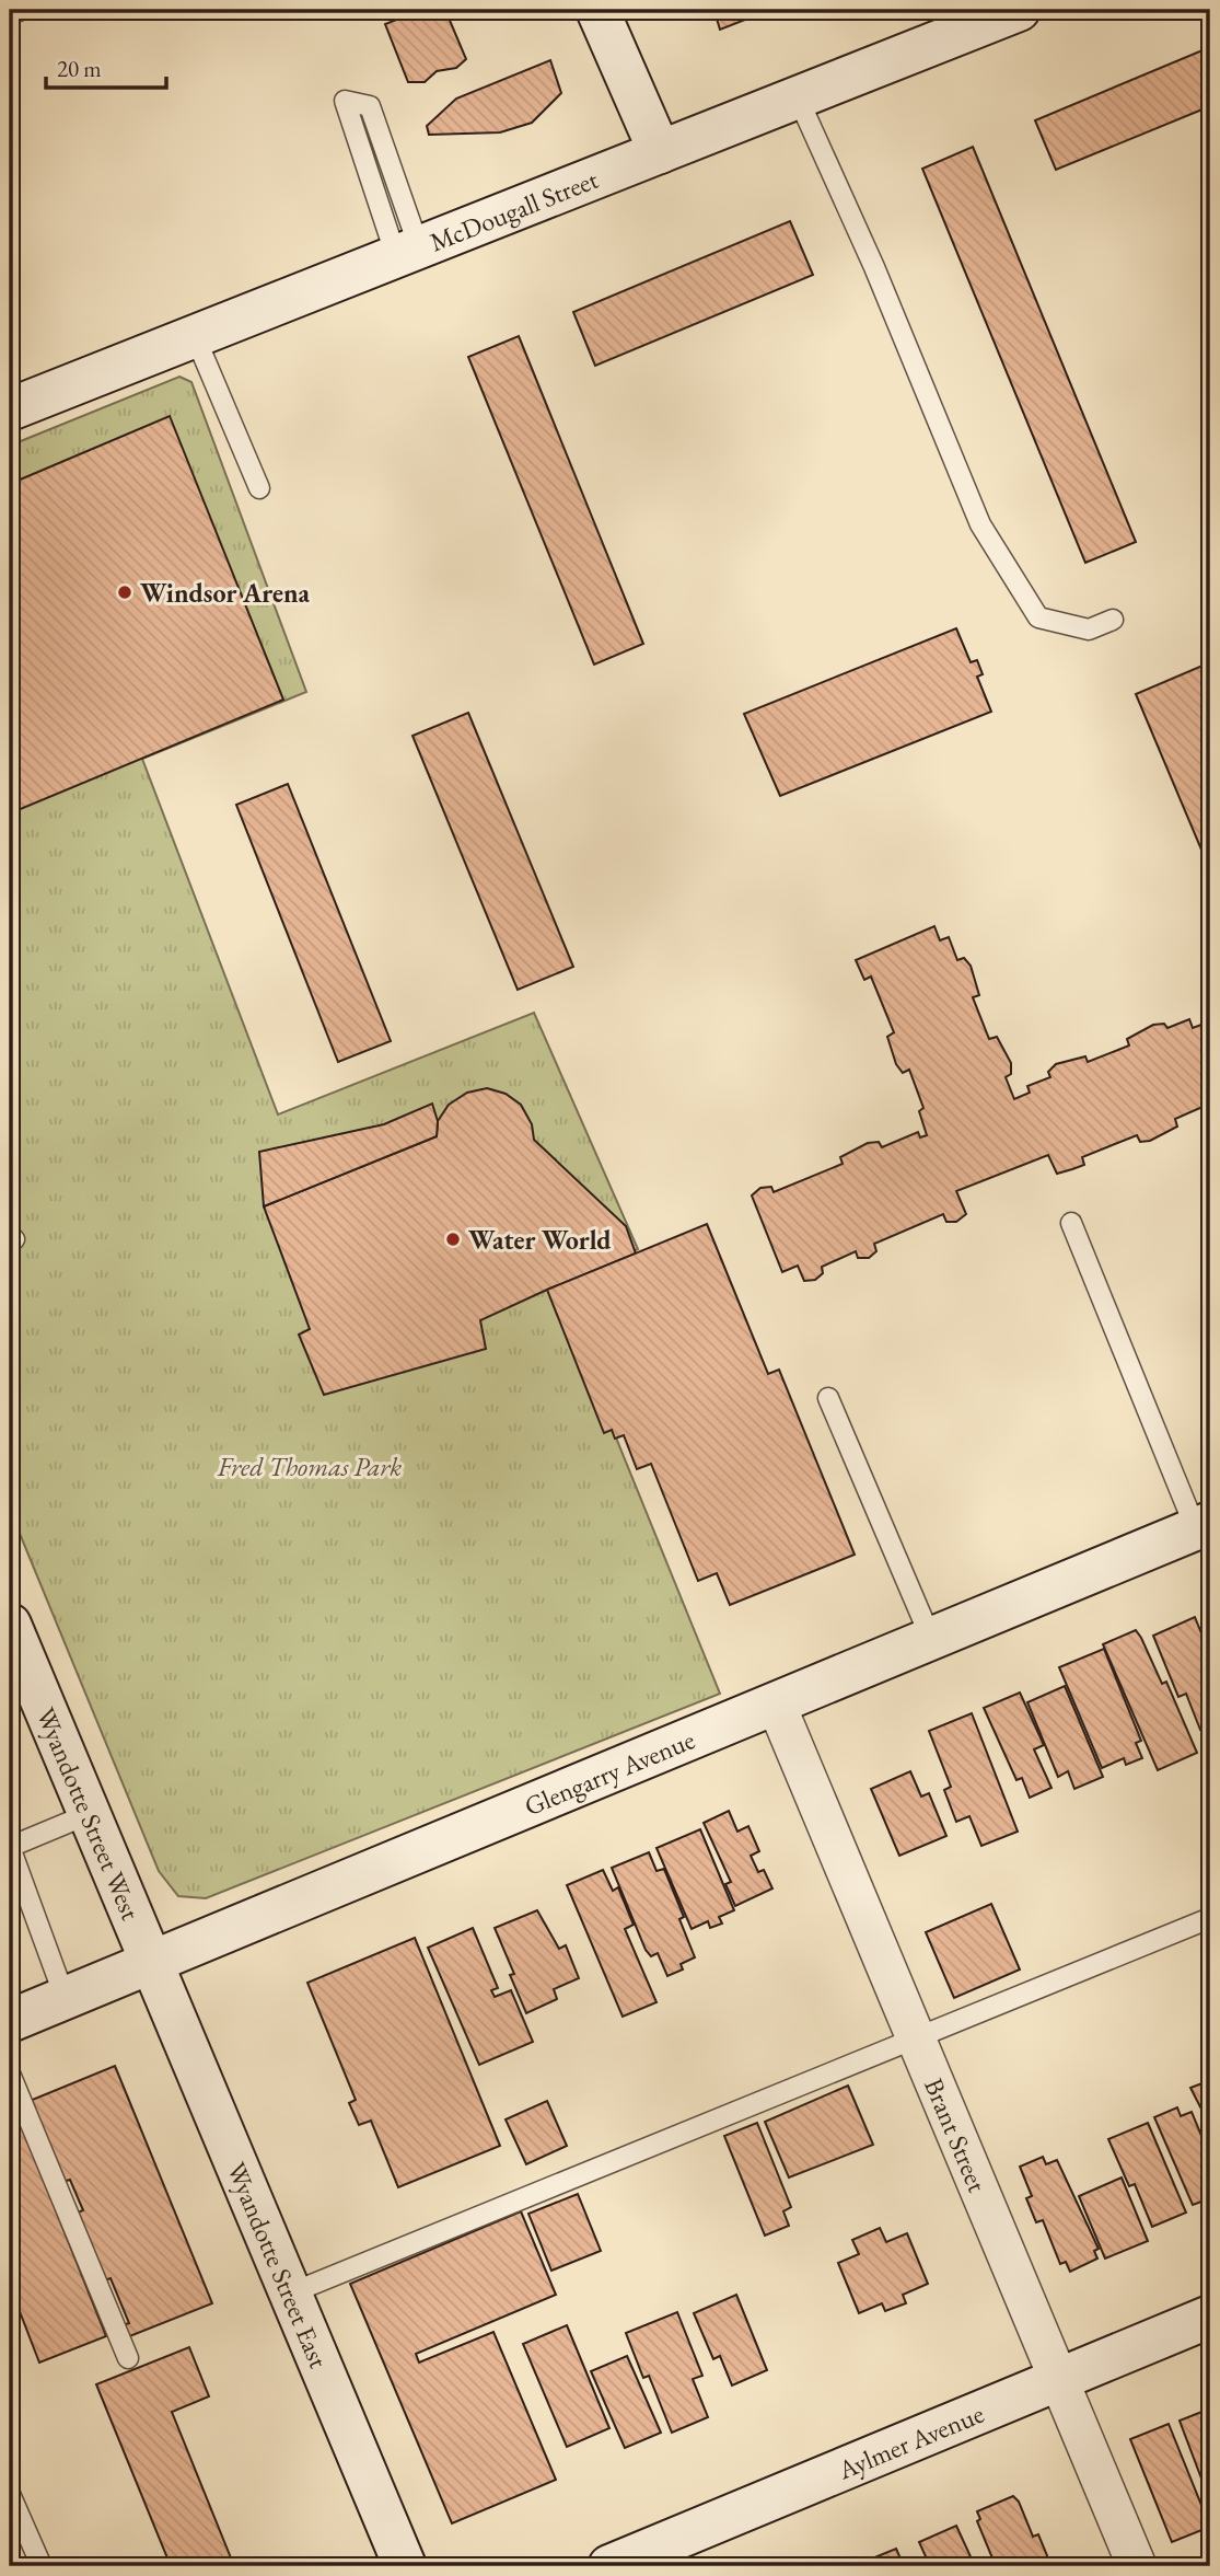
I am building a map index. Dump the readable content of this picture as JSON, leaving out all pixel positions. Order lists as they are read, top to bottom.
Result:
{
  "streets": {
    "main road": [
      "McDougall Street",
      "Glengarry Avenue",
      "Wyandotte Street West",
      "Wyandotte Street East",
      "Aylmer Avenue"
    ],
    "street": ["Brant Street"]
  },
  "crossings": [
    ["Glengarry Avenue", "Wyandotte Street West"],
    ["Glengarry Avenue", "Brant Street"],
    ["Glengarry Avenue", "Wyandotte Street East"],
    ["Wyandotte Street West", "Wyandotte Street East"],
    ["Brant Street", "Aylmer Avenue"]
  ],
  "parks": ["Fred Thomas Park"],
  "places": ["Windsor Arena", "Water World"],
  "scale_bar": "20 m"
}
